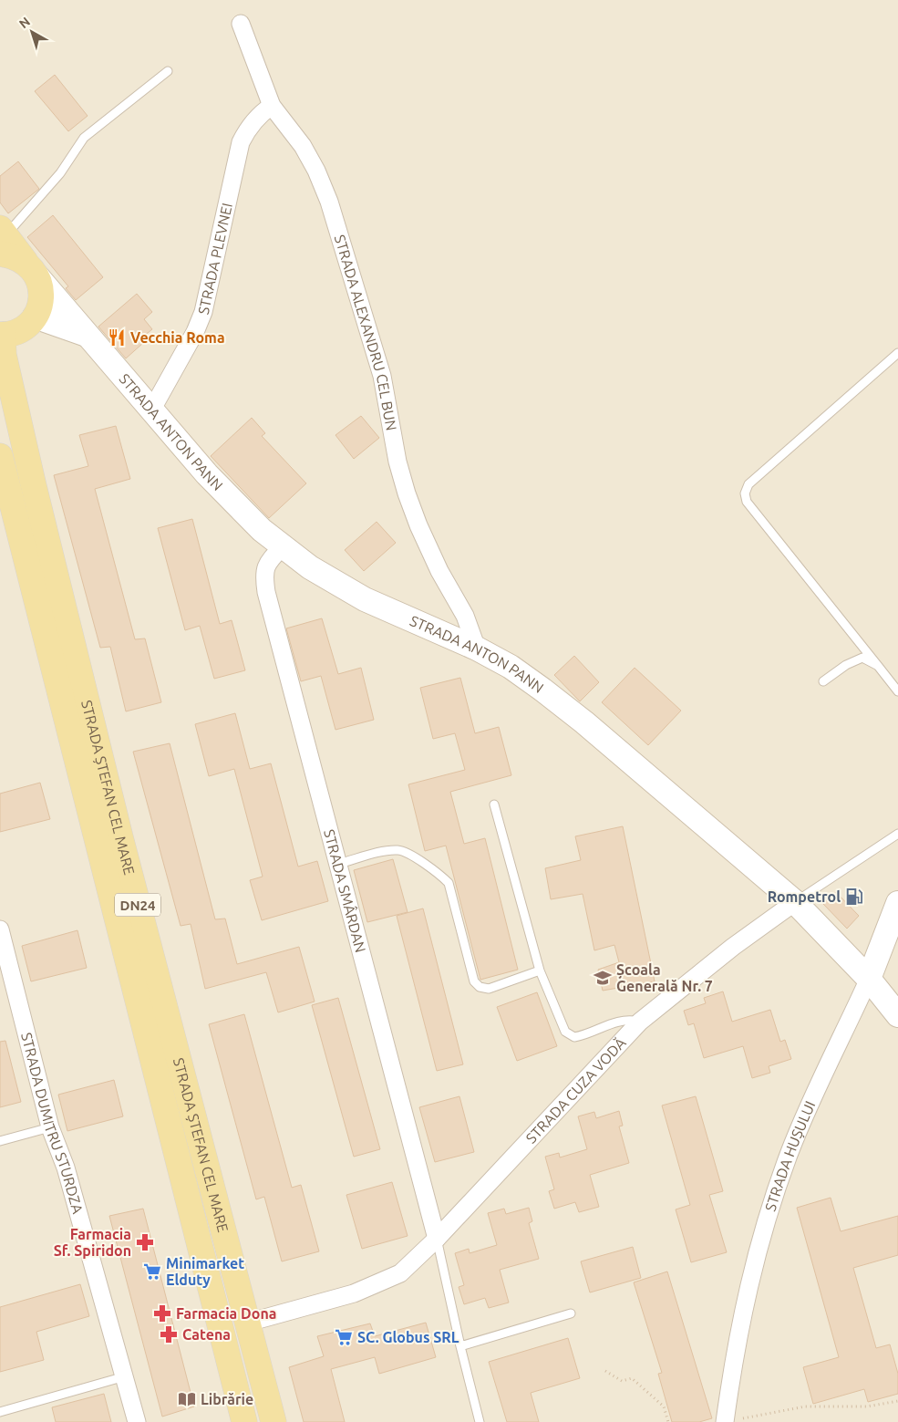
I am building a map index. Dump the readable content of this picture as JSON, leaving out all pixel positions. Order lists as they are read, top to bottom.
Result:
{
  "streets": {
    "main road": [
      "STRADA ANTON PANN",
      "STRADA ȘTEFAN CEL MARE",
      "DN24",
      "STRADA HUȘULUI"
    ],
    "street": [
      "STRADA PLEVNEI",
      "STRADA ALEXANDRU CEL BUN",
      "STRADA SMÂRDAN",
      "STRADA CUZA VODĂ",
      "STRADA DUMITRU STURDZA"
    ]
  },
  "crossings": [
    ["STRADA PLEVNEI", "STRADA ALEXANDRU CEL BUN"],
    ["STRADA PLEVNEI", "STRADA ANTON PANN"],
    ["STRADA ALEXANDRU CEL BUN", "STRADA ANTON PANN"],
    ["STRADA ANTON PANN", "STRADA SMÂRDAN"],
    ["STRADA ANTON PANN", "STRADA CUZA VODĂ"],
    ["STRADA ANTON PANN", "STRADA HUȘULUI"],
    ["STRADA ȘTEFAN CEL MARE", "STRADA CUZA VODĂ"],
    ["STRADA SMÂRDAN", "STRADA CUZA VODĂ"]
  ],
  "places": {
    "restaurant": ["Vecchia Roma"],
    "fuel station": ["Rompetrol"],
    "school or university": ["Școala Generală Nr. 7"],
    "pharmacy": ["Farmacia Sf. Spiridon", "Farmacia Dona", "Catena"],
    "supermarket": ["Minimarket Elduty", "SC. Globus SRL"],
    "library": ["Librărie"]
  },
  "north": "top left"
}
